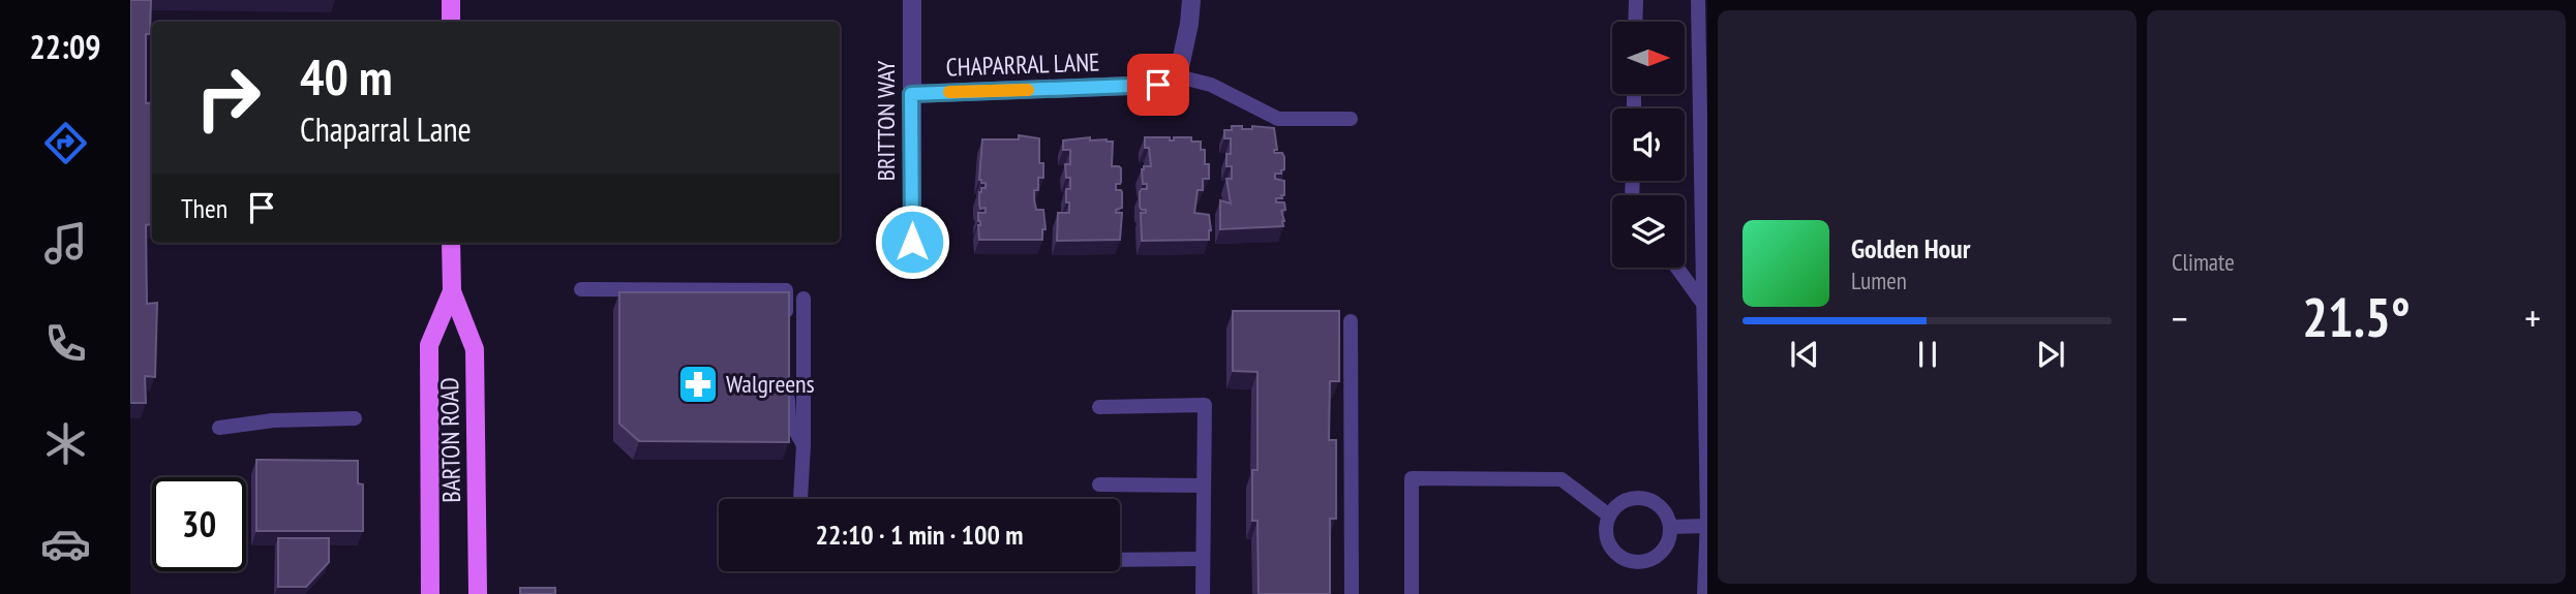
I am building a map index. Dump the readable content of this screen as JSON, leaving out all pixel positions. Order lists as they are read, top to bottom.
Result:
{
  "streets": {
    "main road": ["BARTON ROAD"],
    "street": ["CHAPARRAL LANE", "BRITTON WAY"]
  },
  "crossings": [
    ["CHAPARRAL LANE", "BRITTON WAY"]
  ],
  "places": {
    "pharmacy": ["Walgreens"]
  },
  "north": "right",
  "page": {
    "tabs": "22:09",
    "tile": "Climate",
    "turn": ["40 m", "Chaparral Lane"],
    "then": "Then",
    "song": ["Golden Hour", "Lumen"],
    "heat": ["−", "21.5°", "+"],
    "limit": "30",
    "trip": "22:10 · 1 min · 100 m"
  }
}
